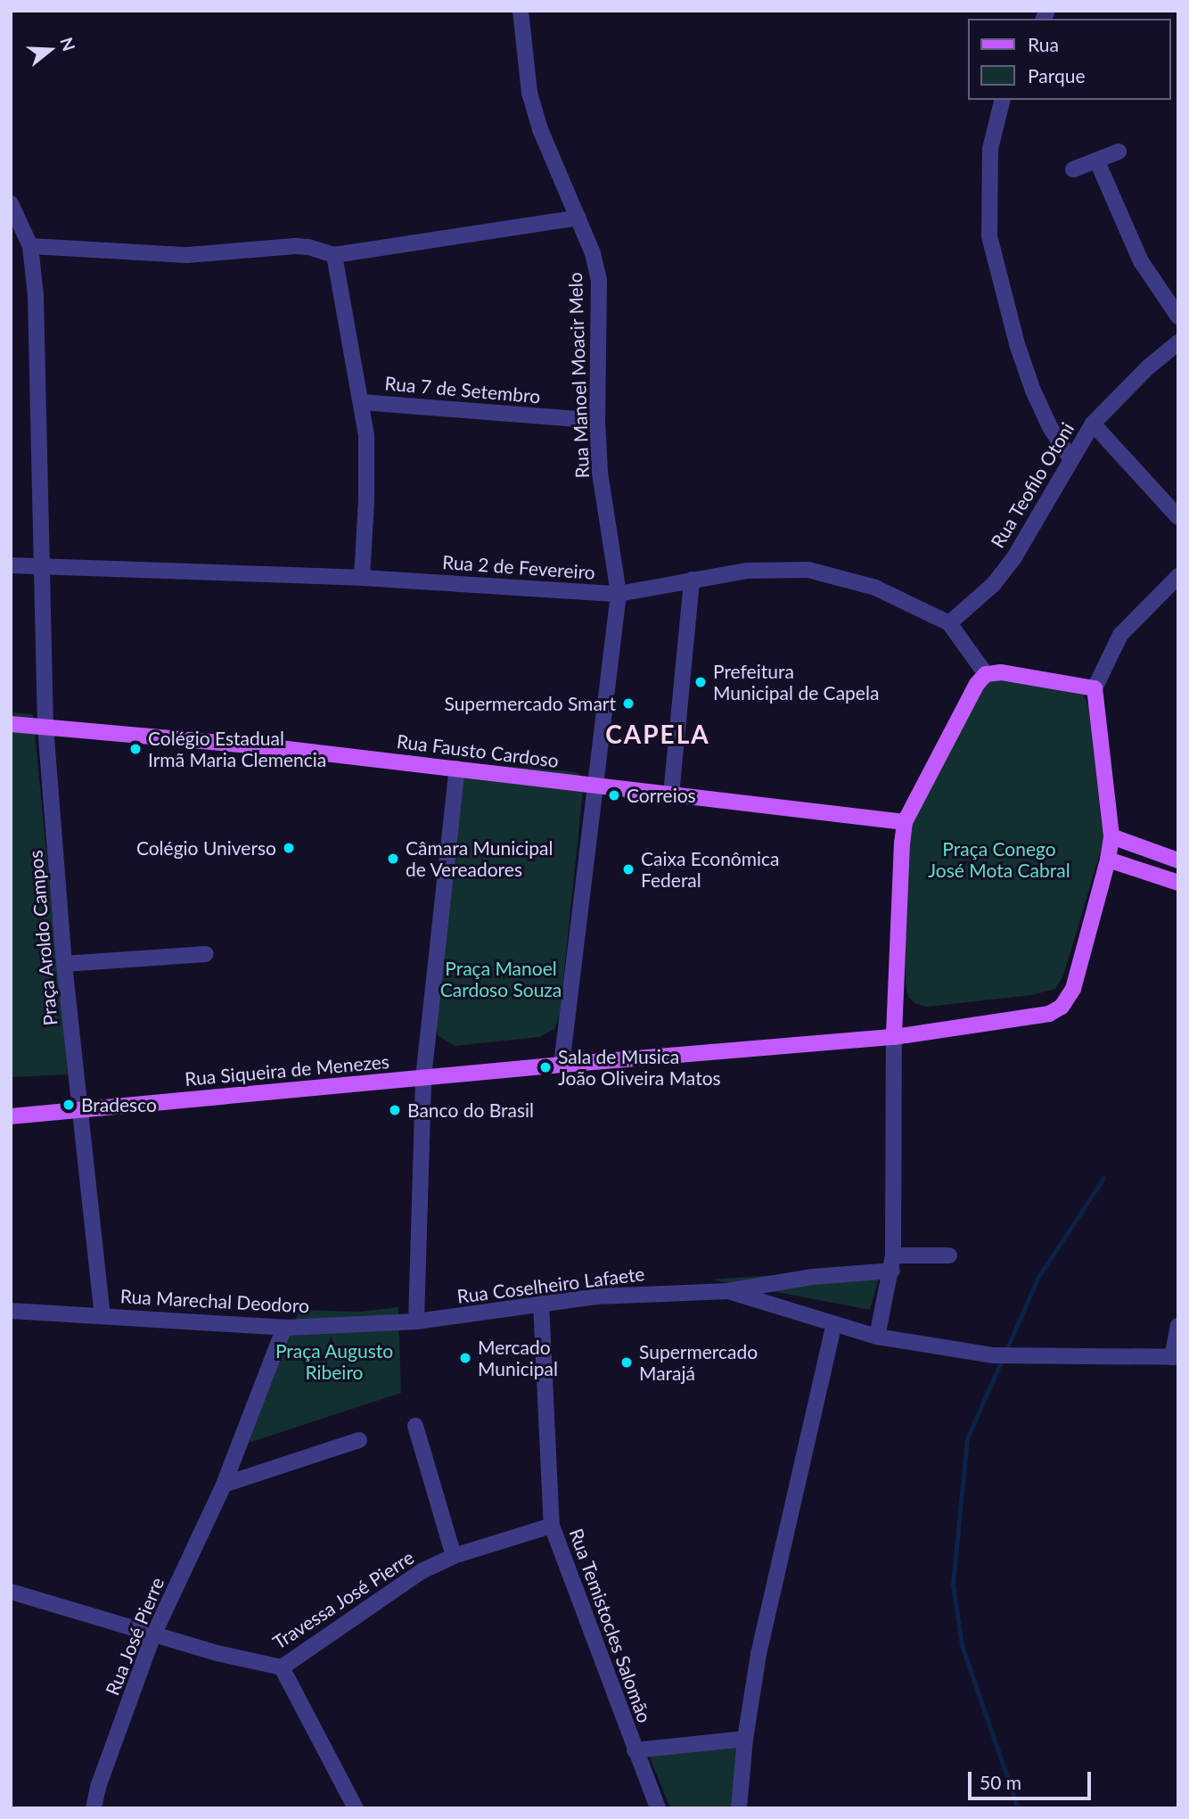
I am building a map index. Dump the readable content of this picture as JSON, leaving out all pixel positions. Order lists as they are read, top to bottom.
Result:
{
  "streets": {
    "main road": ["Rua Fausto Cardoso", "Rua Siqueira de Menezes"],
    "street": [
      "Rua Manoel Moacir Melo",
      "Rua 7 de Setembro",
      "Rua Teofilo Otoni",
      "Rua 2 de Fevereiro",
      "Praça Aroldo Campos",
      "Rua Coselheiro Lafaete",
      "Rua Marechal Deodoro",
      "Travessa José Pierre",
      "Rua Temistocles Salomão",
      "Rua José Pierre"
    ]
  },
  "crossings": [
    ["Rua Manoel Moacir Melo", "Rua 7 de Setembro"],
    ["Rua Manoel Moacir Melo", "Rua 2 de Fevereiro"],
    ["Rua Manoel Moacir Melo", "Rua Fausto Cardoso"],
    ["Rua Teofilo Otoni", "Rua 2 de Fevereiro"],
    ["Rua 2 de Fevereiro", "Praça Aroldo Campos"],
    ["Rua Fausto Cardoso", "Praça Aroldo Campos"],
    ["Praça Aroldo Campos", "Rua Siqueira de Menezes"],
    ["Praça Aroldo Campos", "Rua Marechal Deodoro"],
    ["Rua Coselheiro Lafaete", "Rua Marechal Deodoro"],
    ["Rua Coselheiro Lafaete", "Rua Temistocles Salomão"],
    ["Travessa José Pierre", "Rua Temistocles Salomão"],
    ["Travessa José Pierre", "Rua José Pierre"]
  ],
  "districts": ["CAPELA"],
  "parks": ["Praça Conego José Mota Cabral", "Praça Manoel Cardoso Souza", "Praça Augusto Ribeiro"],
  "places": [
    "Prefeitura Municipal de Capela",
    "Supermercado Smart",
    "Colégio Estadual Irmã Maria Clemencia",
    "Correios",
    "Colégio Universo",
    "Câmara Municipal de Vereadores",
    "Caixa Econômica Federal",
    "Sala de Musica João Oliveira Matos",
    "Bradesco",
    "Banco do Brasil",
    "Mercado Municipal",
    "Supermercado Marajá"
  ],
  "legend": ["Rua", "Parque"],
  "scale_bar": "50 m",
  "north": "right"
}
